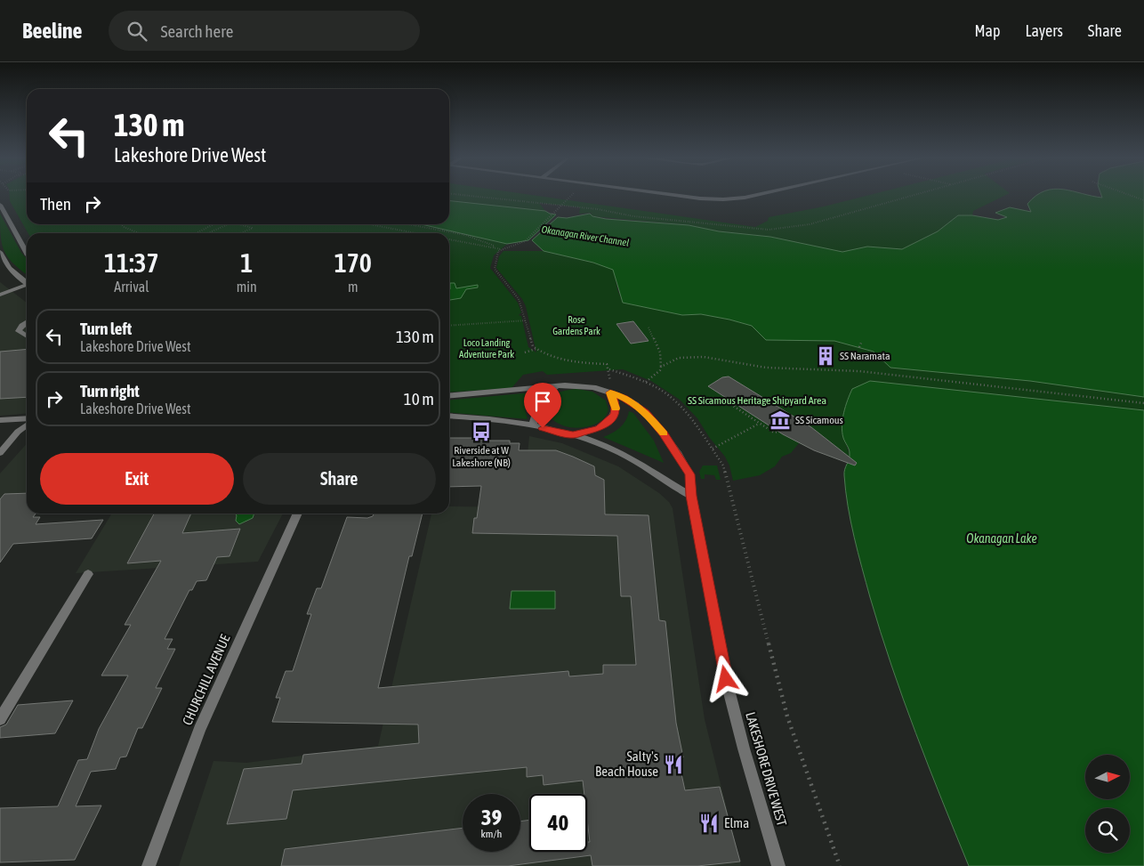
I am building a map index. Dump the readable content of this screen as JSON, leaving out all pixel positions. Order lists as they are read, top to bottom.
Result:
{
  "streets": {
    "street": ["CHURCHILL AVENUE", "LAKESHORE DRIVE WEST"]
  },
  "water": ["Okanagan River Channel", "Okanagan Lake"],
  "parks": ["Rose Gardens Park", "Loco Landing Adventure Park", "SS Sicamous Heritage Shipyard Area"],
  "places": {
    "building": ["SS Naramata"],
    "museum": ["SS Sicamous"],
    "bus stop": ["Riverside at W Lakeshore (NB)"],
    "restaurant": ["Salty's Beach House", "Elma"]
  },
  "north": "right",
  "page": {
    "header": "Beeline",
    "search": "Search here",
    "nav": ["Map", "Layers", "Share"],
    "turn": ["130 m", "Lakeshore Drive West"],
    "then": "Then",
    "eta": [
      "11:37",
      "Arrival",
      "1",
      "min",
      "170",
      "m"
    ],
    "list": [
      {
        "name": "Turn left",
        "note": "Lakeshore Drive West",
        "value": "130 m"
      },
      {
        "name": "Turn right",
        "note": "Lakeshore Drive West",
        "value": "10 m"
      }
    ],
    "buttons": ["Exit", "Share"],
    "speed": "39 km/h",
    "limit": "40"
  }
}
